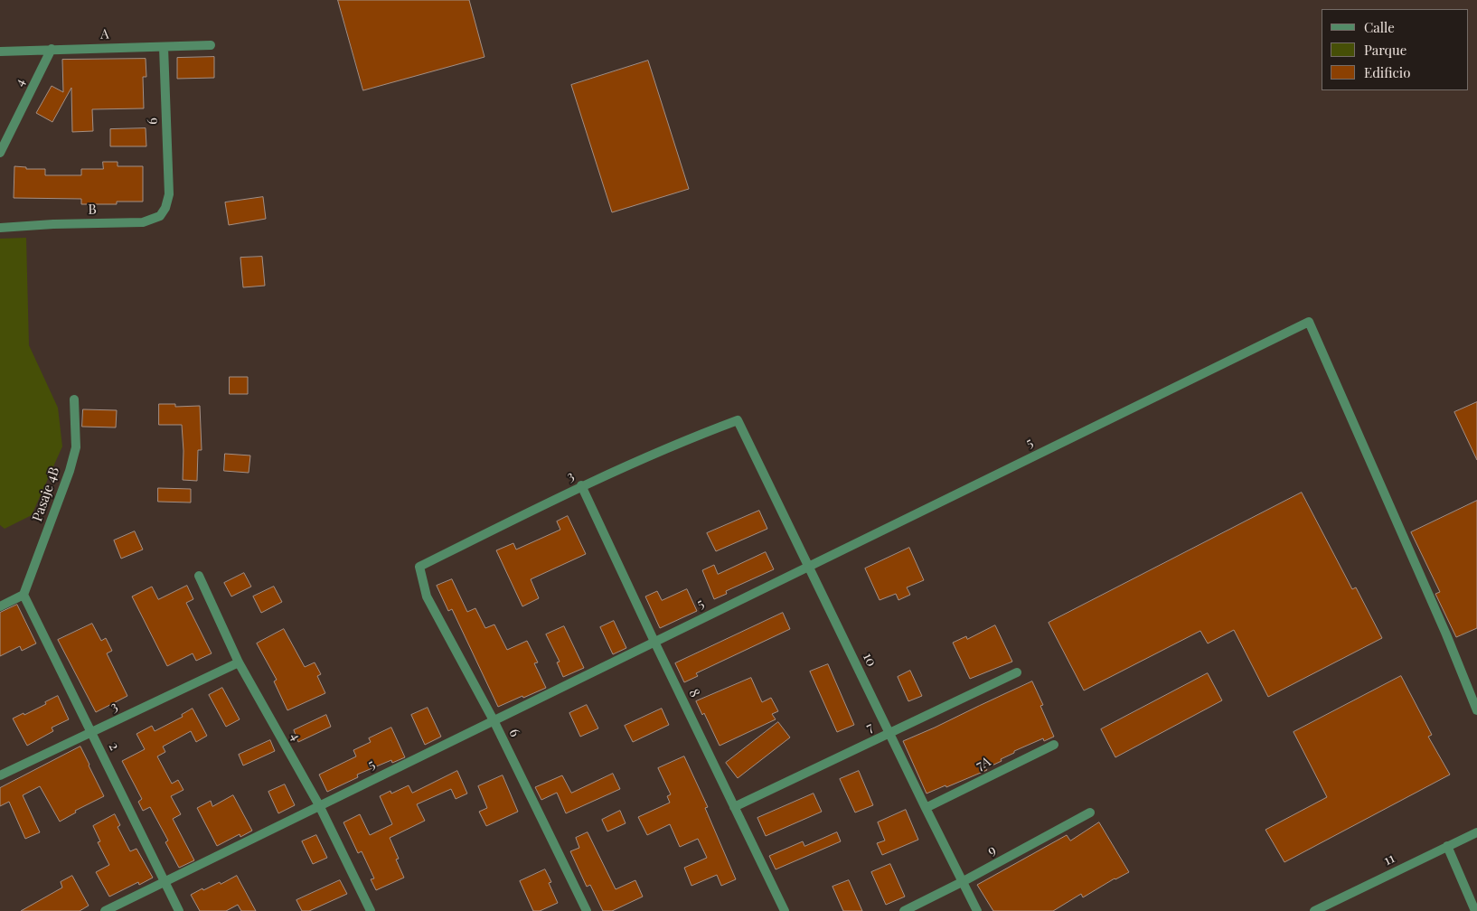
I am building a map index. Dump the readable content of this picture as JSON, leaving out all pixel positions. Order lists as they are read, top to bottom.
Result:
{
  "streets": {
    "street": [
      "A",
      "4",
      "6",
      "B",
      "5",
      "3",
      "Pasaje 4B",
      "10",
      "8",
      "7",
      "2",
      "7A",
      "9",
      "11"
    ]
  },
  "crossings": [
    ["A", "4"],
    ["A", "6"],
    ["4", "5"],
    ["4", "3"],
    ["6", "B"],
    ["6", "5"],
    ["6", "3"],
    ["5", "10"],
    ["5", "8"],
    ["5", "2"],
    ["3", "10"],
    ["3", "8"],
    ["3", "2"],
    ["Pasaje 4B", "2"],
    ["10", "7"],
    ["10", "7A"],
    ["10", "9"],
    ["8", "7"]
  ],
  "legend": ["Calle", "Parque", "Edificio"]
}
